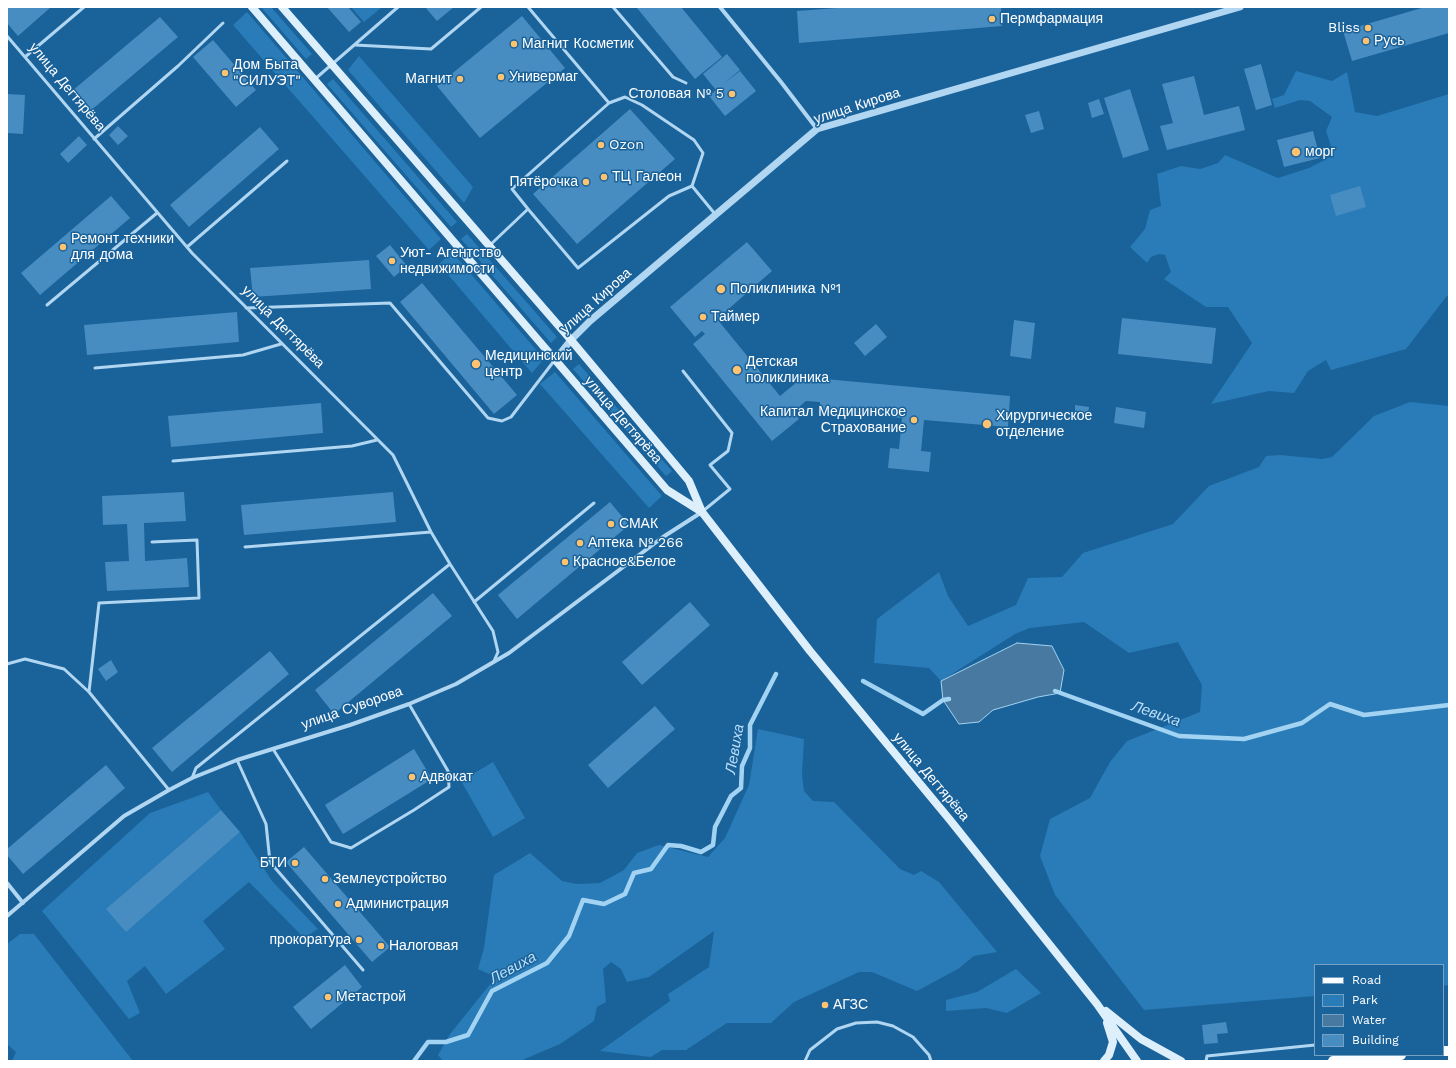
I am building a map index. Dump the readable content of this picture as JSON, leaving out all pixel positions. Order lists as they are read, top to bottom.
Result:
{
  "streets": {
    "main road": ["улица Дегтярёва"],
    "street": ["улица Кирова", "улица Суворова"]
  },
  "crossings": [
    ["улица Дегтярёва", "улица Кирова"],
    ["улица Дегтярёва", "улица Суворова"]
  ],
  "water": ["Левиха"],
  "places": [
    "Пермфармация",
    "Bliss",
    "Русь",
    "Магнит Косметик",
    "Дом Быта \"СИЛУЭТ\"",
    "Универмаг",
    "Магнит",
    "Столовая № 5",
    "Ozon",
    "морг",
    "ТЦ Галеон",
    "Пятёрочка",
    "Ремонт техники для дома",
    "Уют- Агентство недвижимости",
    "Поликлиника №1",
    "Таймер",
    "Медицинский центр",
    "Детская поликлиника",
    "Капитал Медицинское Страхование",
    "Хирургическое отделение",
    "СМАК",
    "Аптека № 266",
    "Красное&Белое",
    "Адвокат",
    "БТИ",
    "Землеустройство",
    "Администрация",
    "прокоратура",
    "Налоговая",
    "Метастрой",
    "АГЗС"
  ],
  "legend": [
    "Road",
    "Park",
    "Water",
    "Building"
  ]
}
